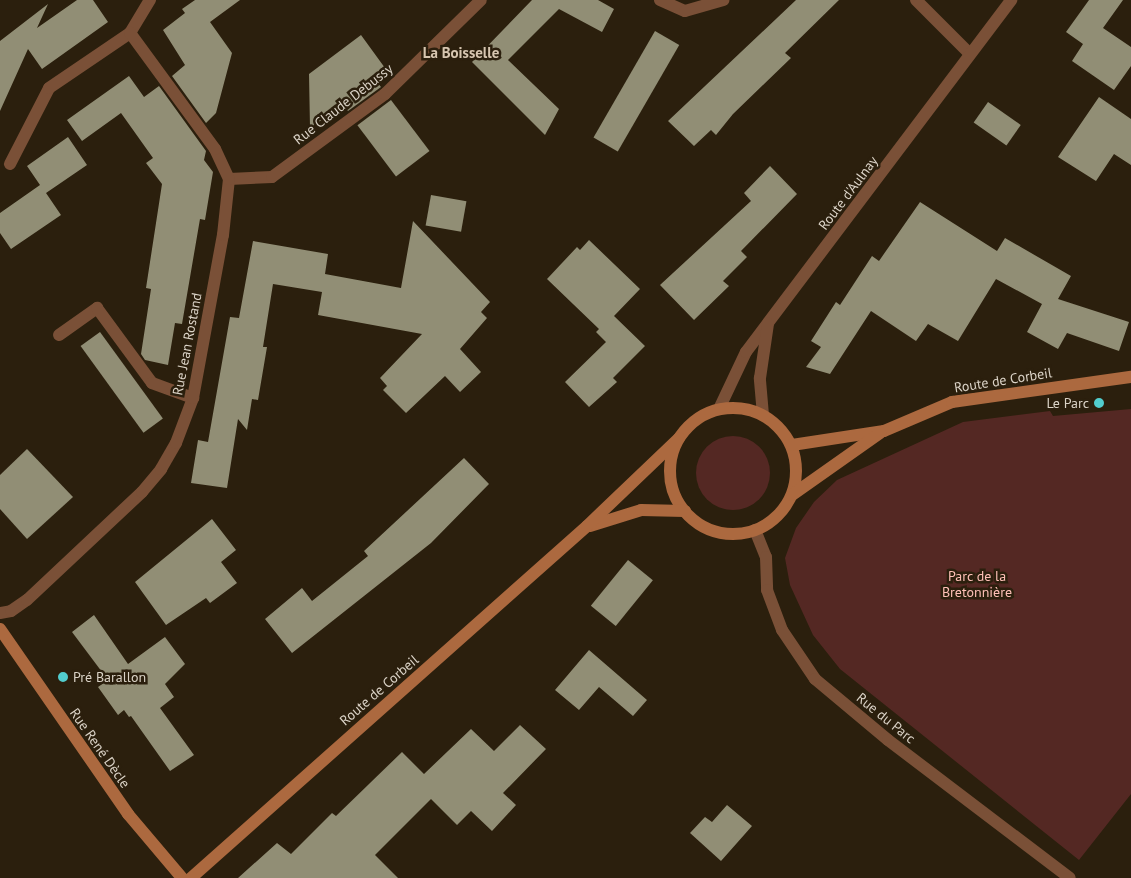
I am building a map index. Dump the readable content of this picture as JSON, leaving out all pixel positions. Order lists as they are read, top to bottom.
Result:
{
  "streets": {
    "main road": ["Route de Corbeil", "Rue René Dècle"],
    "street": [
      "Rue Claude Debussy",
      "Route d'Aulnay",
      "Rue Jean Rostand",
      "Rue du Parc"
    ]
  },
  "crossings": [
    ["Rue Claude Debussy", "Rue Jean Rostand"],
    ["Route d'Aulnay", "Route de Corbeil"],
    ["Route d'Aulnay", "Rue du Parc"],
    ["Route de Corbeil", "Rue du Parc"]
  ],
  "districts": ["La Boisselle"],
  "parks": ["Parc de la Bretonnière"],
  "places": ["Le Parc", "Pré Barallon"]
}
